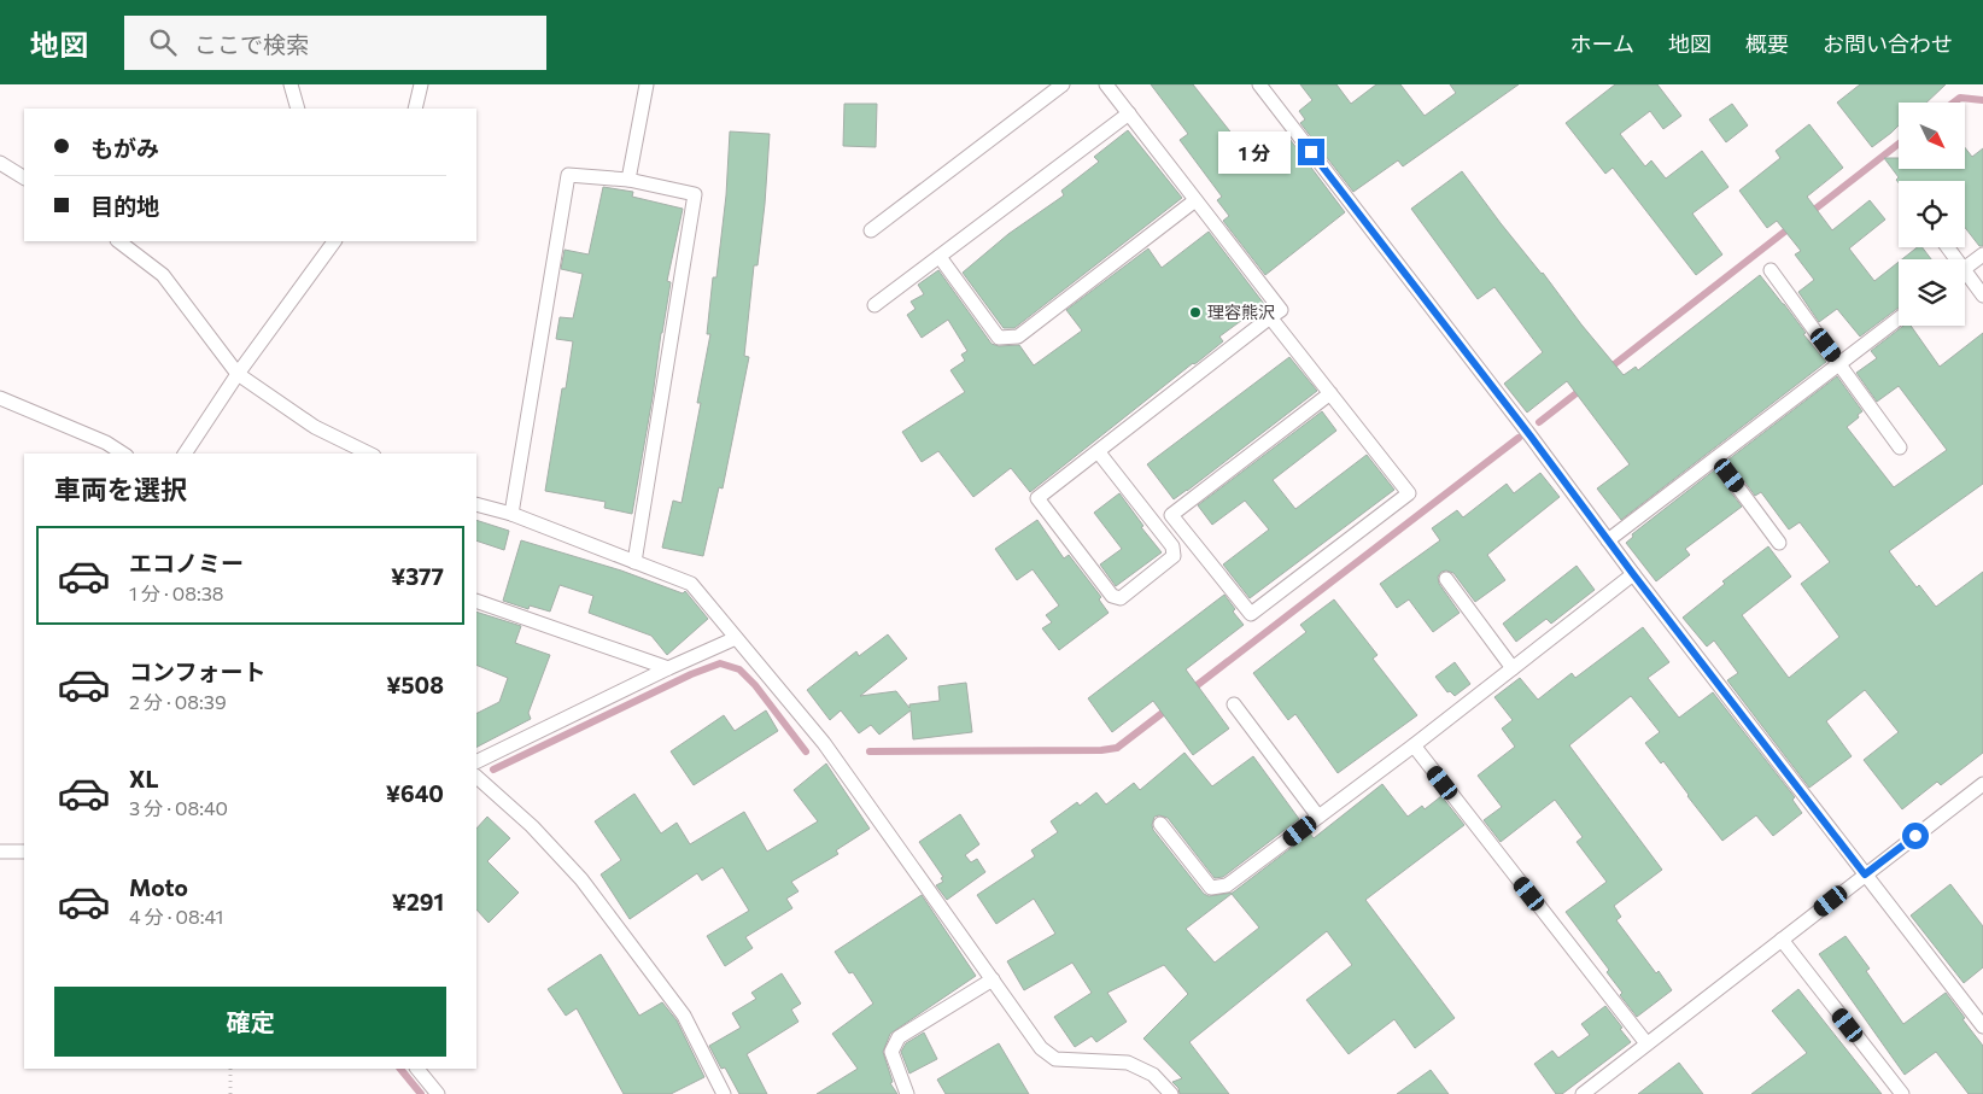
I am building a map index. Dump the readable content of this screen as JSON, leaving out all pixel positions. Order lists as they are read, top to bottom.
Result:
{
  "places": ["理容熊沢"],
  "north": "bottom right",
  "page": {
    "header": "地図",
    "search": "ここで検索",
    "nav": [
      "ホーム",
      "地図",
      "概要",
      "お問い合わせ"
    ],
    "banner": ["もがみ", "目的地"],
    "bubble": "1 分",
    "heading": "車両を選択",
    "list": [
      {
        "name": "エコノミー",
        "note": "1 分 · 08:38",
        "value": "¥377"
      },
      {
        "name": "コンフォート",
        "note": "2 分 · 08:39",
        "value": "¥508"
      },
      {
        "name": "XL",
        "note": "3 分 · 08:40",
        "value": "¥640"
      },
      {
        "name": "Moto",
        "note": "4 分 · 08:41",
        "value": "¥291"
      }
    ],
    "buttons": "確定"
  }
}
